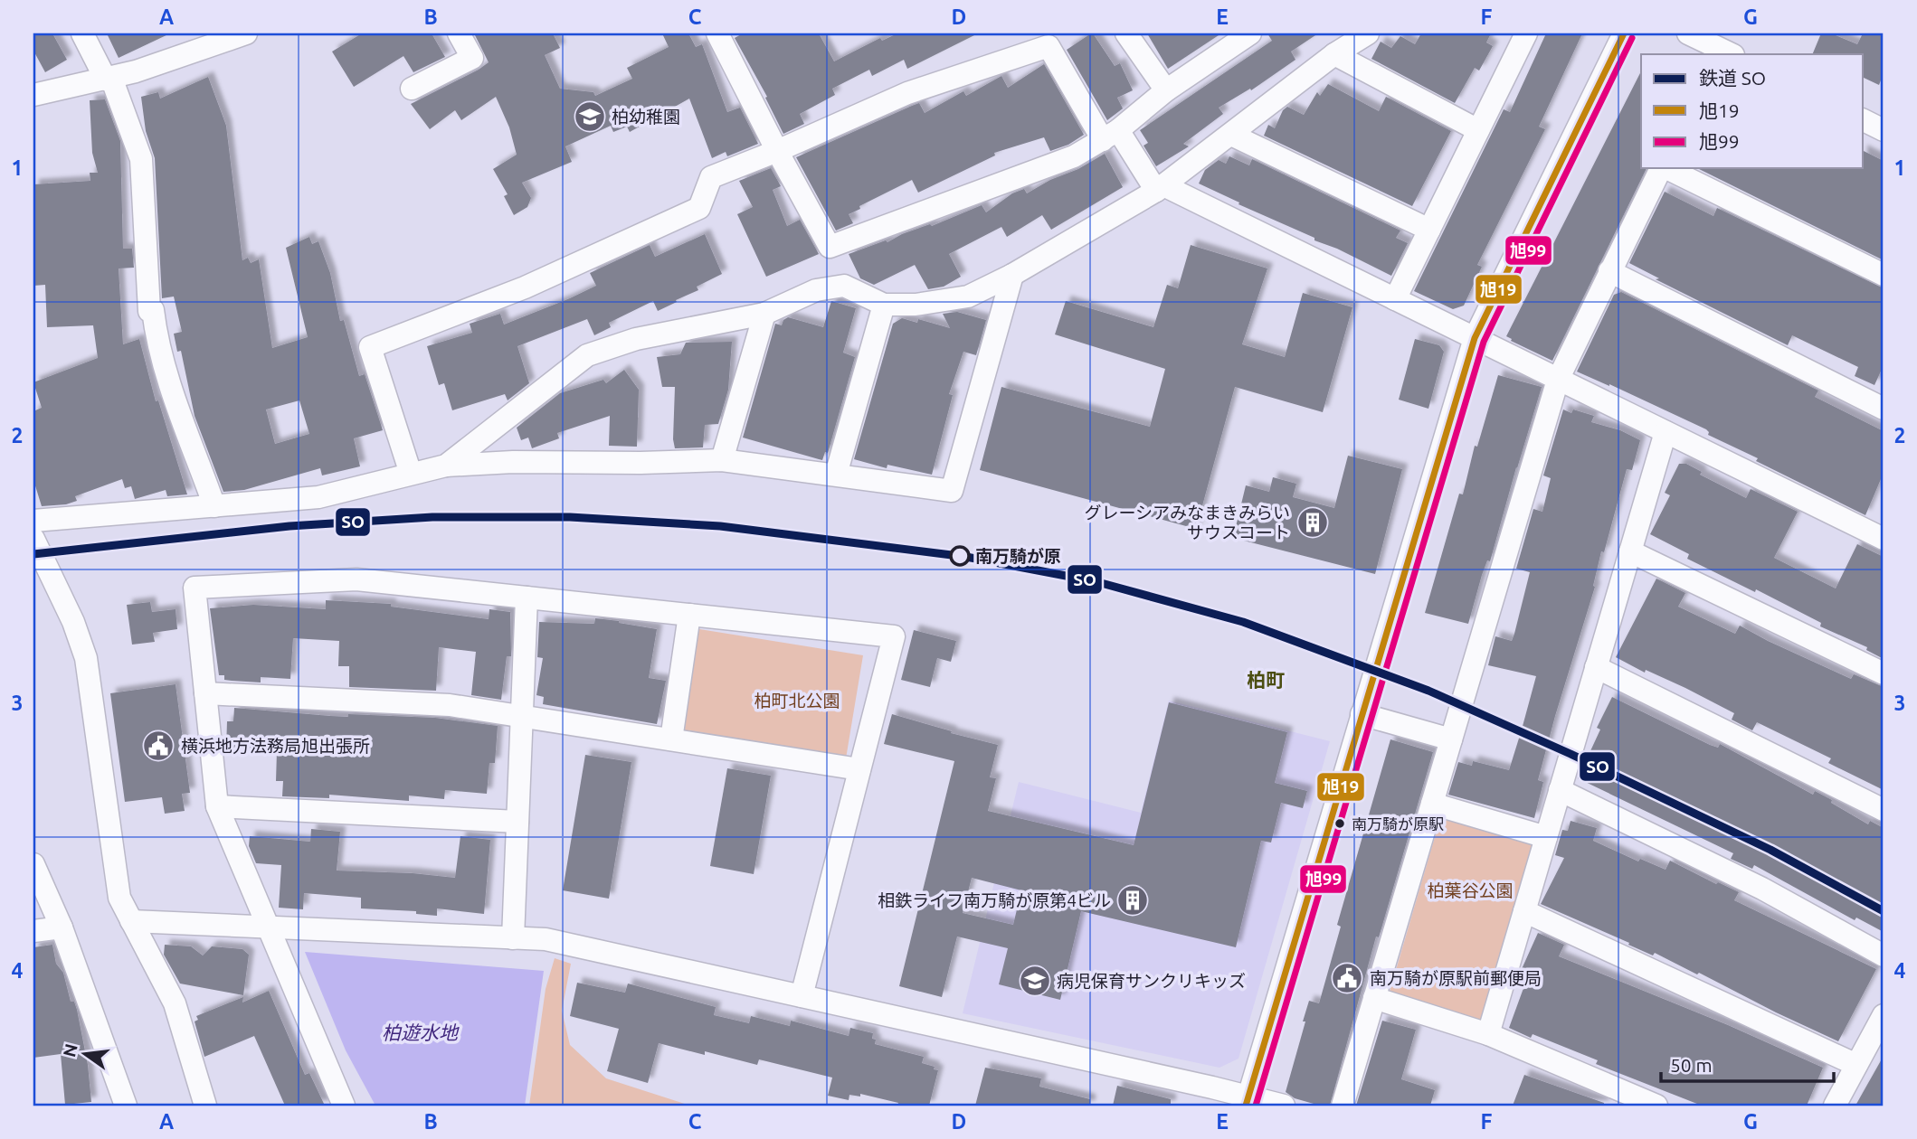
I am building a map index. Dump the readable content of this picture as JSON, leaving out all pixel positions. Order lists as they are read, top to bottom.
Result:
{
  "districts": ["柏町"],
  "water": ["柏遊水地"],
  "parks": ["柏町北公園", "柏葉谷公園"],
  "places": {
    "school or university": ["柏幼稚園", "病児保育サンクリキッズ"],
    "building": ["グレーシアみなまきみらい サウスコート", "相鉄ライフ南万騎が原第4ビル"],
    "other": ["南万騎が原", "南万騎が原駅"],
    "public building": ["横浜地方法務局旭出張所", "南万騎が原駅前郵便局"]
  },
  "lines": ["transit line 旭19", "transit line 旭99", "rail line SO"],
  "legend": ["鉄道 SO", "旭19", "旭99"],
  "scale_bar": "50 m",
  "north": "left",
  "grid": {
    "columns": [
      "A",
      "B",
      "C",
      "D",
      "E",
      "F",
      "G"
    ],
    "rows": [
      "1",
      "2",
      "3",
      "4"
    ]
  }
}
